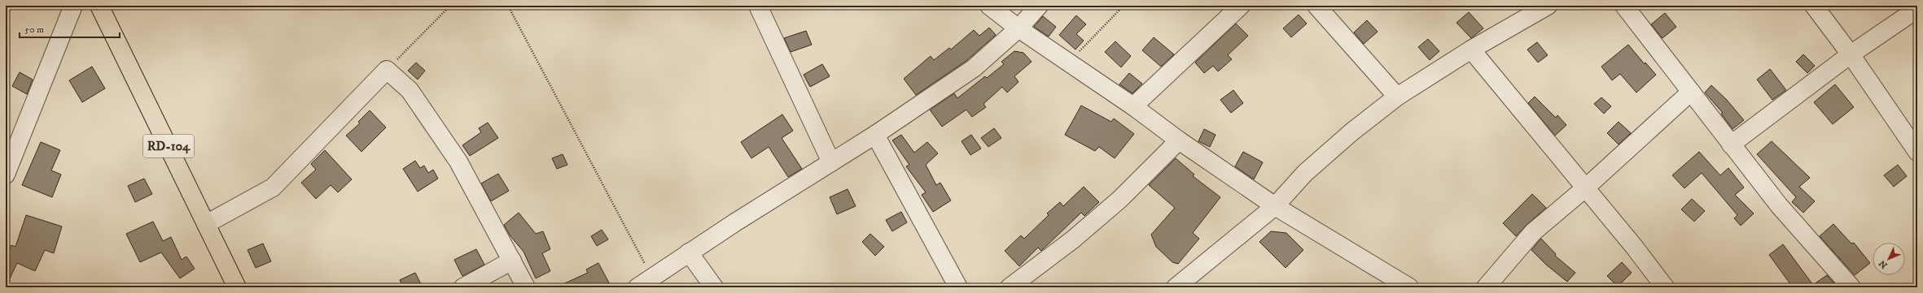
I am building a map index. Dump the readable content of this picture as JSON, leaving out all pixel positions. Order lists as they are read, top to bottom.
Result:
{
  "streets": {
    "main road": ["RD-104"]
  },
  "scale_bar": "50 m",
  "north": "bottom left"
}
